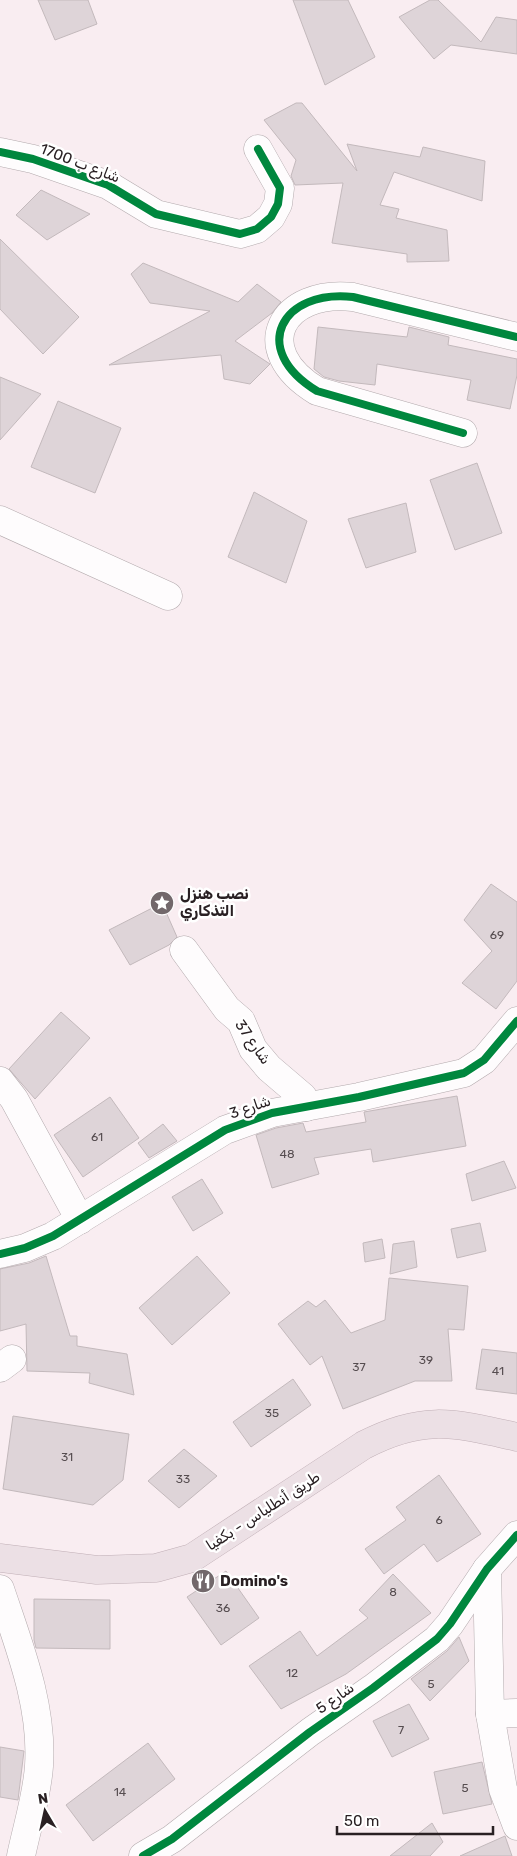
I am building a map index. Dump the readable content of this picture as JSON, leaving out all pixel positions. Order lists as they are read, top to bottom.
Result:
{
  "streets": {
    "highway": ["طريق أنطلياس - بكفيا"],
    "street": [
      "شارع ب 1700",
      "شارع 37",
      "شارع 3",
      "شارع 5"
    ]
  },
  "crossings": [
    ["شارع 37", "شارع 3"]
  ],
  "places": {
    "place": ["نصب هنزل التذكاري"],
    "restaurant": ["Domino's"]
  },
  "house_numbers": [
    "69",
    "61",
    "48",
    "39",
    "37",
    "41",
    "35",
    "31",
    "33",
    "6",
    "8",
    "36",
    "12",
    "5",
    "7",
    "5",
    "14"
  ],
  "scale_bar": "50 m",
  "north": "top"
}
